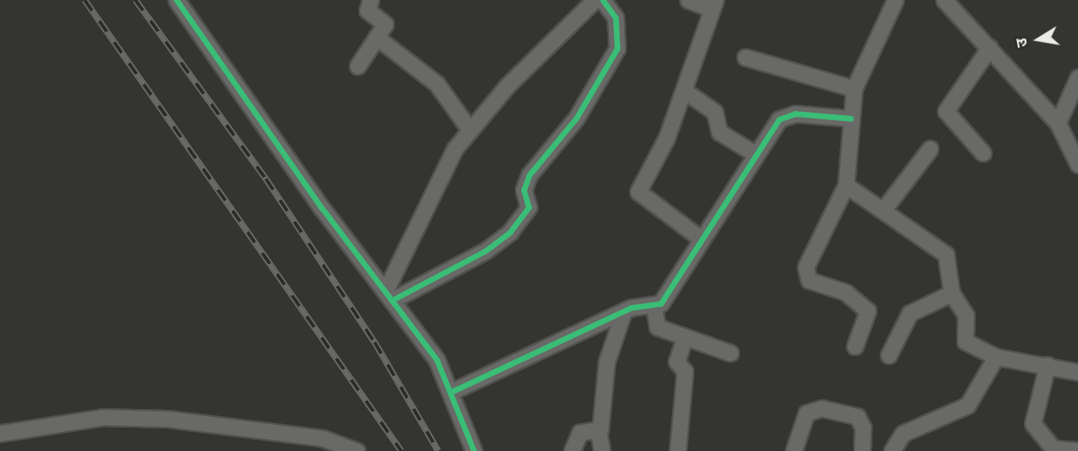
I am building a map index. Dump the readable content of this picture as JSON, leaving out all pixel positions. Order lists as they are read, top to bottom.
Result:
{
  "north": "left"
}
